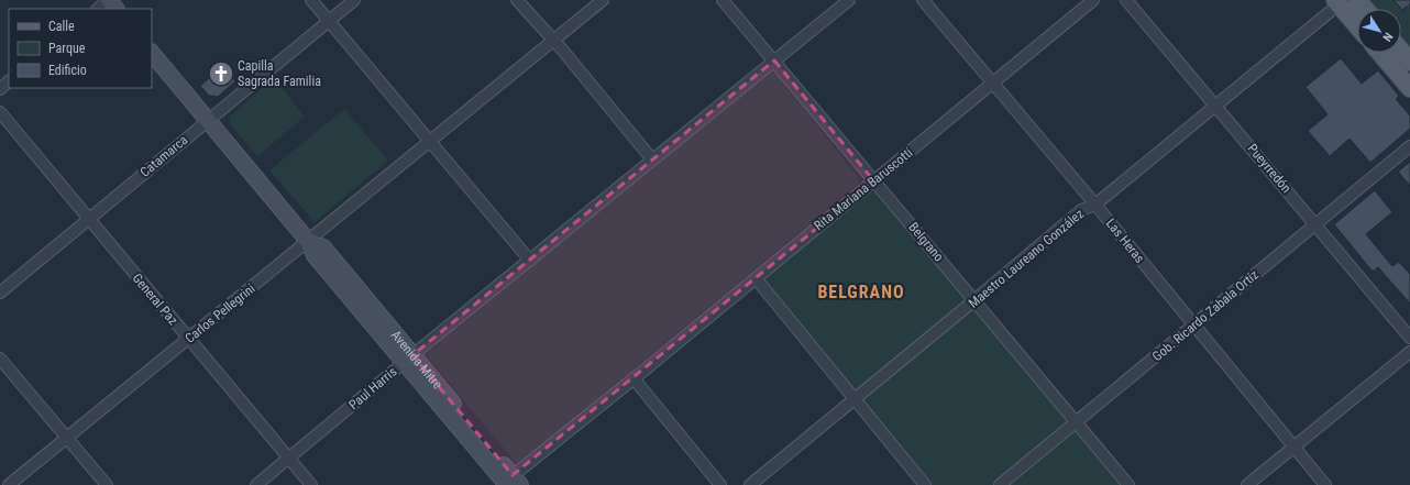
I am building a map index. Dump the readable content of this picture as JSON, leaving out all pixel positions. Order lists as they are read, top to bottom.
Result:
{
  "streets": {
    "main road": ["Avenida Mitre"],
    "street": [
      "Catamarca",
      "Pueyrredón",
      "Rita Mariana Baruscotti",
      "Las Heras",
      "Belgrano",
      "Maestro Laureano González",
      "General Paz",
      "Carlos Pellegrini",
      "Gob. Ricardo Zabala Ortíz",
      "Paul Harris"
    ]
  },
  "crossings": [
    ["Catamarca", "General Paz"],
    ["Catamarca", "Avenida Mitre"],
    ["Pueyrredón", "Maestro Laureano González"],
    ["Pueyrredón", "Gob. Ricardo Zabala Ortíz"],
    ["Rita Mariana Baruscotti", "Las Heras"],
    ["Rita Mariana Baruscotti", "Belgrano"],
    ["Rita Mariana Baruscotti", "Avenida Mitre"],
    ["Las Heras", "Maestro Laureano González"],
    ["Las Heras", "Gob. Ricardo Zabala Ortíz"],
    ["Belgrano", "Maestro Laureano González"],
    ["Belgrano", "Gob. Ricardo Zabala Ortíz"],
    ["Belgrano", "Paul Harris"],
    ["General Paz", "Carlos Pellegrini"],
    ["General Paz", "Paul Harris"],
    ["Carlos Pellegrini", "Avenida Mitre"],
    ["Avenida Mitre", "Paul Harris"]
  ],
  "districts": ["BELGRANO"],
  "places": {
    "church": ["Capilla Sagrada Familia"]
  },
  "legend": ["Calle", "Parque", "Edificio"],
  "north": "bottom right"
}
